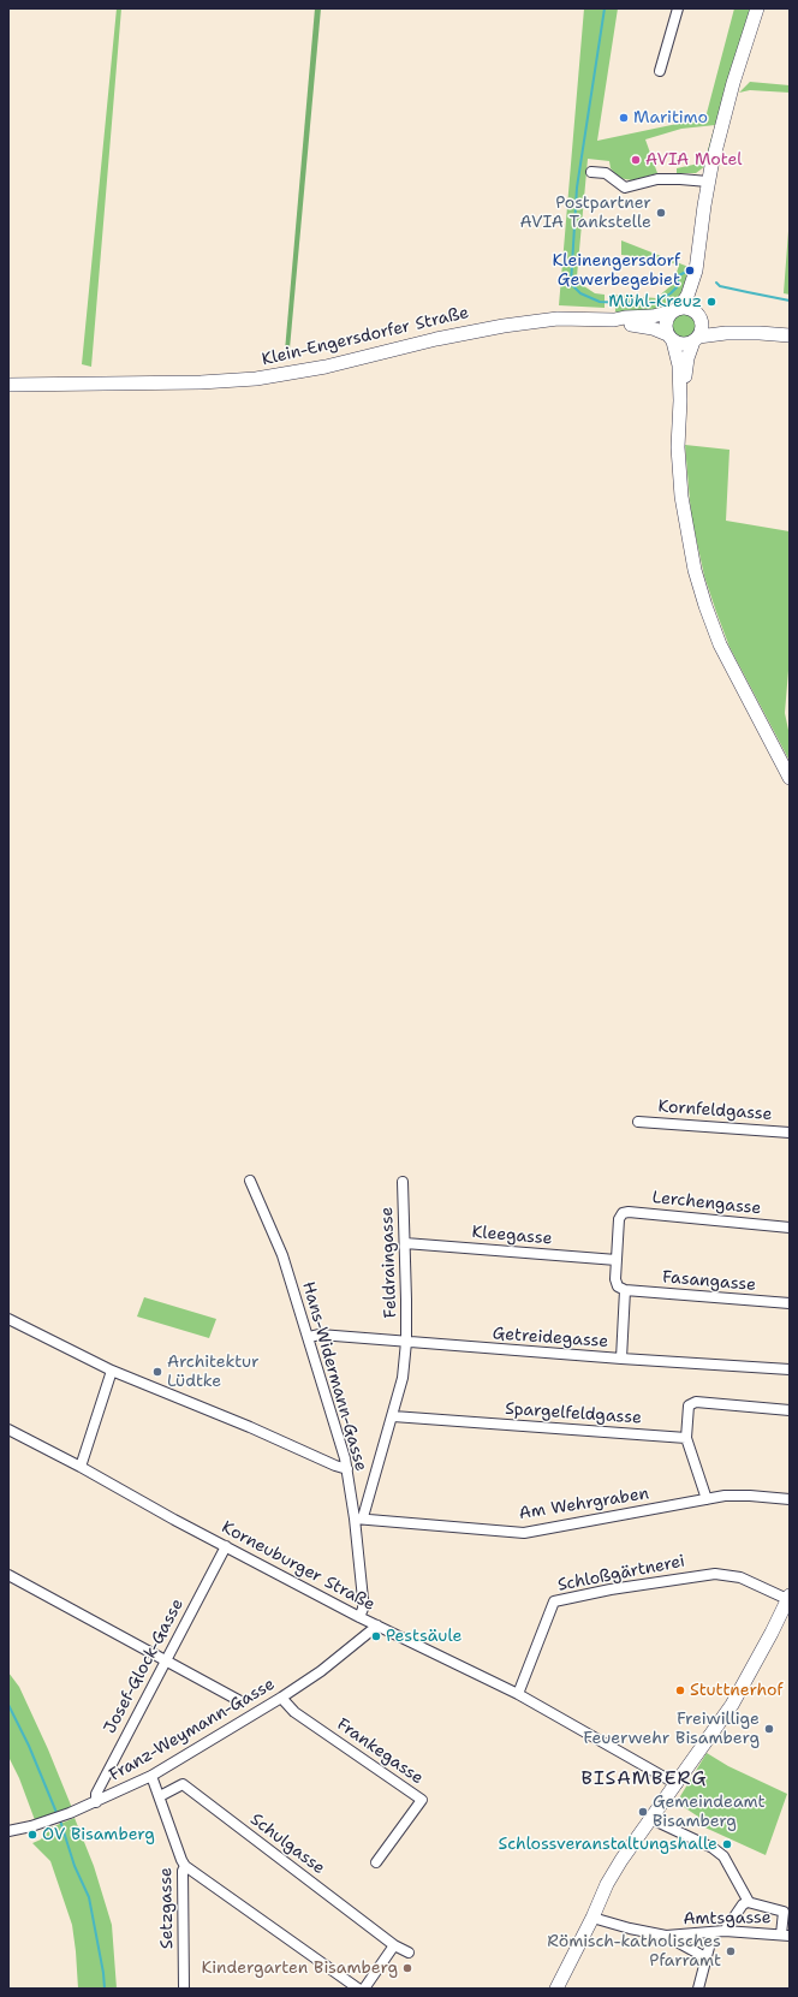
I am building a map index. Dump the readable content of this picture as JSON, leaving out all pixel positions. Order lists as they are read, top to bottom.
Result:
{
  "streets": {
    "main road": ["Klein-Engersdorfer Straße"],
    "street": [
      "Kornfeldgasse",
      "Lerchengasse",
      "Kleegasse",
      "Feldraingasse",
      "Fasangasse",
      "Getreidegasse",
      "Hans-Widermann-Gasse",
      "Spargelfeldgasse",
      "Am Wehrgraben",
      "Korneuburger Straße",
      "Schloßgärtnerei",
      "Josef-Glock-Gasse",
      "Franz-Weymann-Gasse",
      "Frankegasse",
      "Schulgasse",
      "Setzgasse",
      "Amtsgasse"
    ]
  },
  "crossings": [
    ["Lerchengasse", "Kleegasse"],
    ["Kleegasse", "Feldraingasse"],
    ["Feldraingasse", "Getreidegasse"],
    ["Getreidegasse", "Hans-Widermann-Gasse"],
    ["Hans-Widermann-Gasse", "Am Wehrgraben"],
    ["Hans-Widermann-Gasse", "Korneuburger Straße"],
    ["Korneuburger Straße", "Schloßgärtnerei"],
    ["Korneuburger Straße", "Josef-Glock-Gasse"],
    ["Korneuburger Straße", "Franz-Weymann-Gasse"],
    ["Josef-Glock-Gasse", "Franz-Weymann-Gasse"],
    ["Franz-Weymann-Gasse", "Frankegasse"],
    ["Franz-Weymann-Gasse", "Setzgasse"],
    ["Schulgasse", "Setzgasse"]
  ],
  "districts": ["BISAMBERG"],
  "places": [
    "Maritimo",
    "AVIA Motel",
    "Postpartner AVIA Tankstelle",
    "Kleinengersdorf Gewerbegebiet",
    "Mühl-Kreuz",
    "Architektur Lüdtke",
    "Pestsäule",
    "Stuttnerhof",
    "Freiwillige Feuerwehr Bisamberg",
    "Gemeindeamt Bisamberg",
    "OV Bisamberg",
    "Schlossveranstaltungshalle",
    "Römisch-katholisches Pfarramt",
    "Kindergarten Bisamberg"
  ]
}
